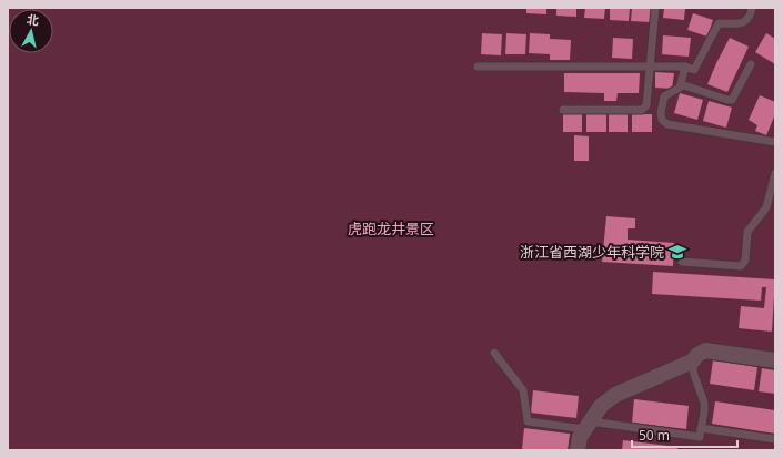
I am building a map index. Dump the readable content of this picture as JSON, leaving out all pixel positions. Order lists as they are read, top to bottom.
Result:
{
  "parks": ["虎跑龙井景区"],
  "places": {
    "school or university": ["浙江省西湖少年科学院"]
  },
  "scale_bar": "50 m",
  "north": "top"
}
